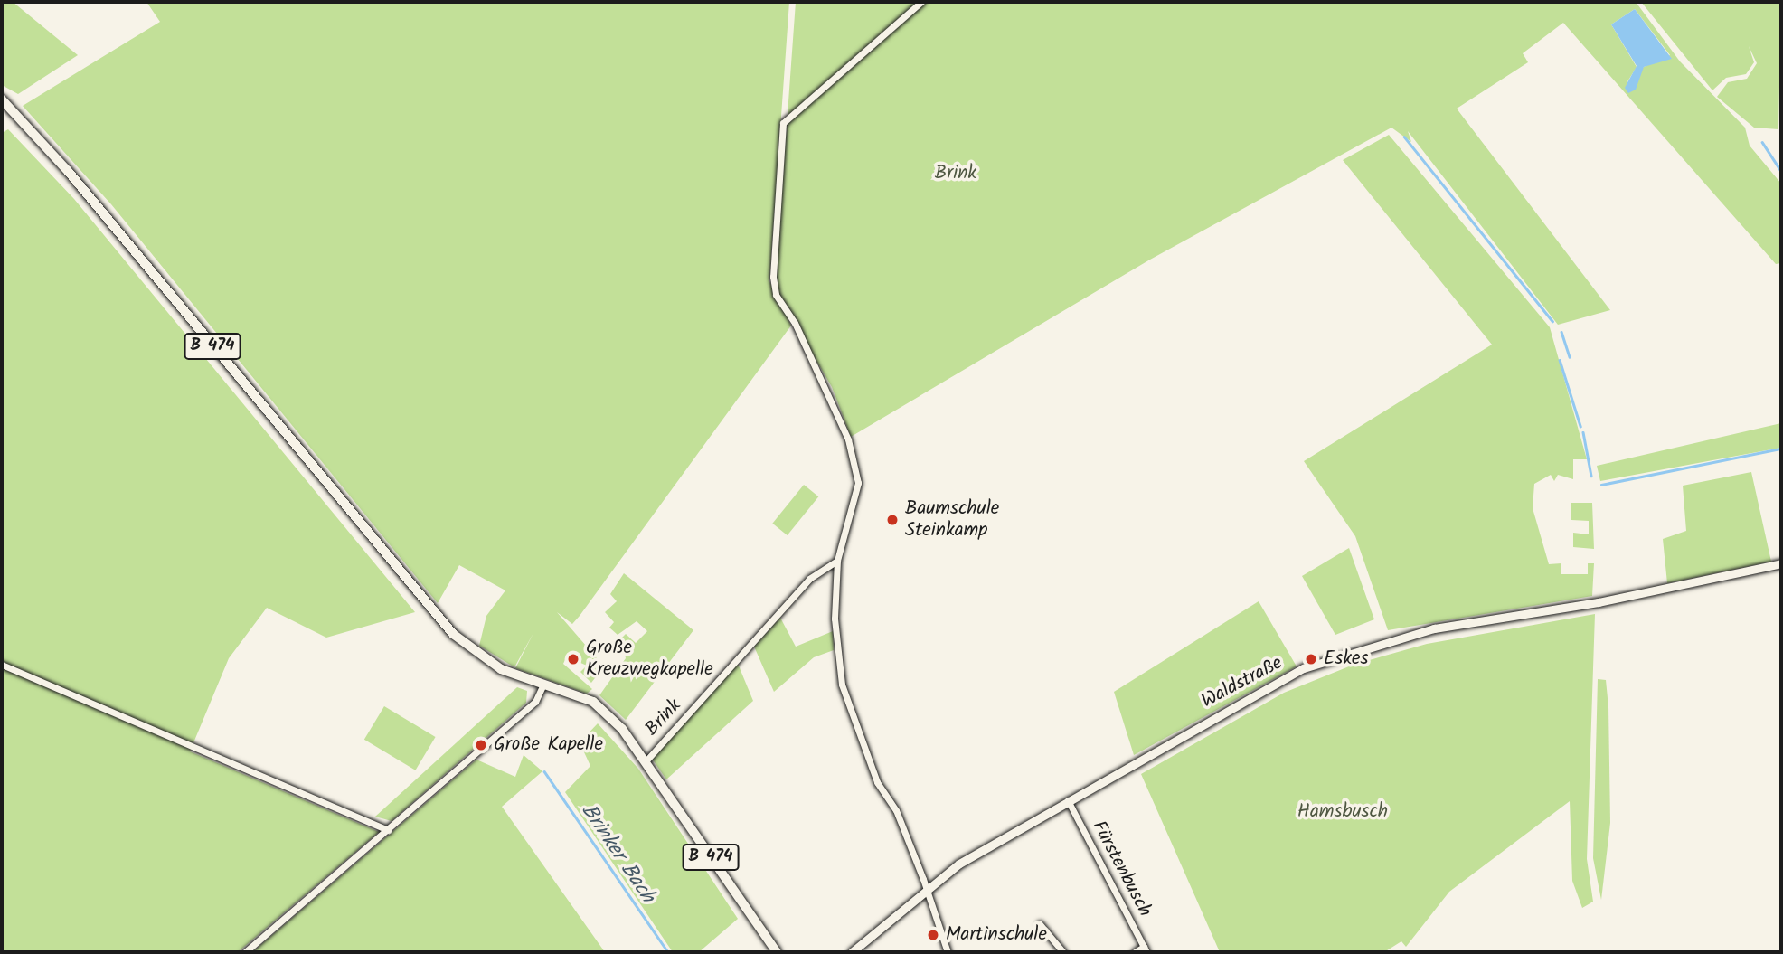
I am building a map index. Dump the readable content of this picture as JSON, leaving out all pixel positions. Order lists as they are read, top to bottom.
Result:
{
  "streets": {
    "main road": ["B 474"],
    "street": ["Waldstraße", "Brink", "Fürstenbusch"]
  },
  "crossings": [
    ["B 474", "Brink"],
    ["Waldstraße", "Fürstenbusch"]
  ],
  "water": ["Brinker Bach"],
  "parks": ["Brink", "Hamsbusch"],
  "places": [
    "Baumschule Steinkamp",
    "Große Kreuzwegkapelle",
    "Eskes",
    "Große Kapelle",
    "Martinschule"
  ]
}
